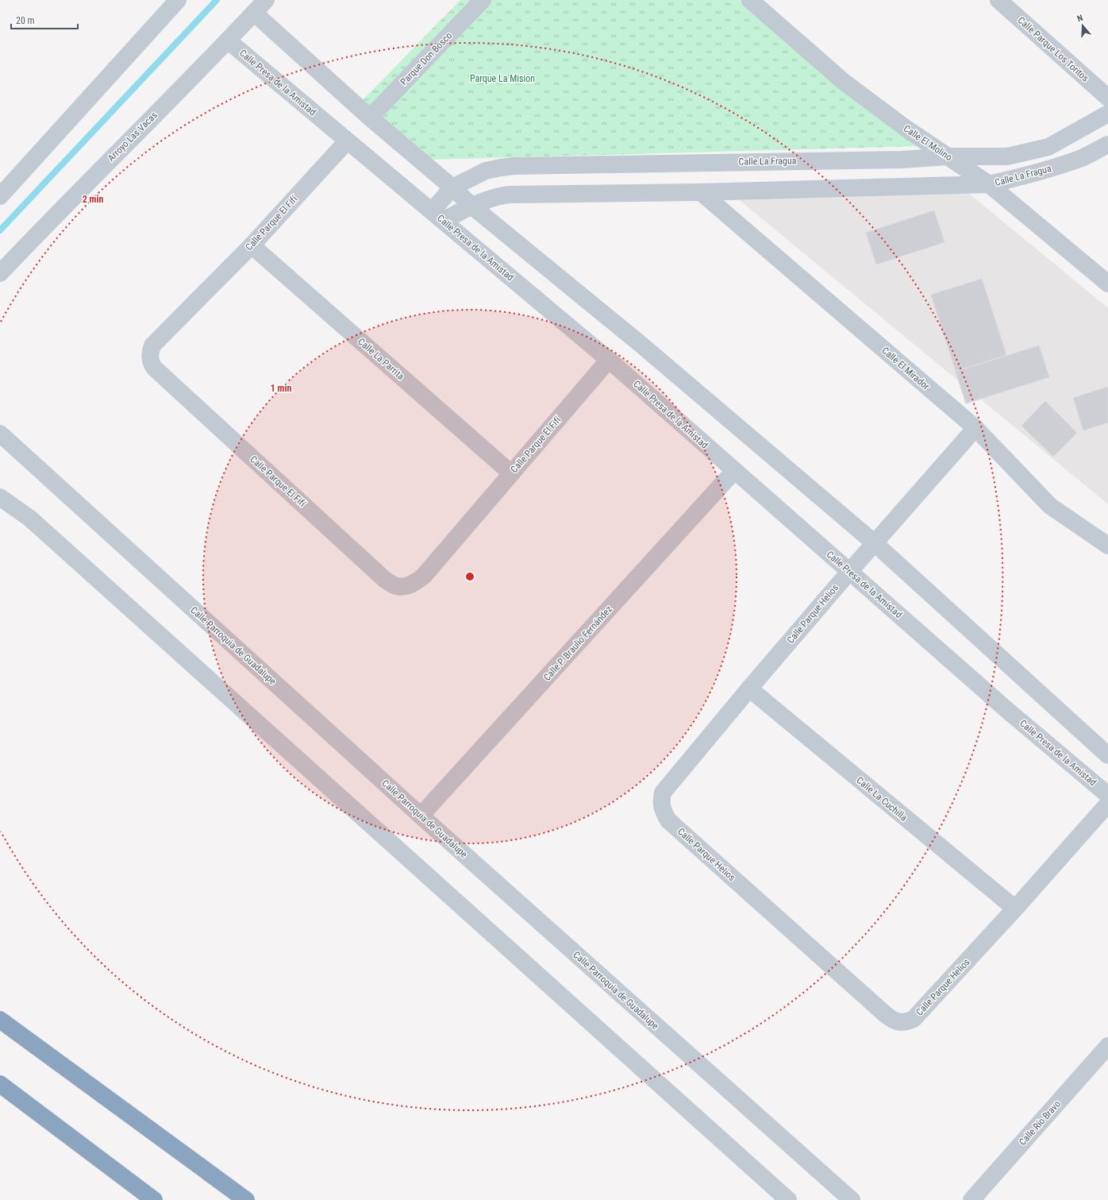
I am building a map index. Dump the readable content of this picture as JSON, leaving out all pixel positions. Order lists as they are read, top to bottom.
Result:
{
  "streets": {
    "street": [
      "Calle Parque Los Toritos",
      "Parque Don Bosco",
      "Calle Presa de la Amistad",
      "Arroyo Las Vacas",
      "Calle El Molino",
      "Calle La Fragua",
      "Calle Parque El Fifí",
      "Calle La Parrita",
      "Calle El Mirador",
      "Calle Parque Helios",
      "Calle P. Braulio Fernández",
      "Calle Parroquia de Guadalupe",
      "Calle La Cuchilla",
      "Calle Río Bravo"
    ]
  },
  "crossings": [
    ["Calle Presa de la Amistad", "Arroyo Las Vacas"],
    ["Calle Presa de la Amistad", "Calle La Fragua"],
    ["Calle Presa de la Amistad", "Calle Parque El Fifí"],
    ["Calle Presa de la Amistad", "Calle Parque Helios"],
    ["Calle Presa de la Amistad", "Calle P. Braulio Fernández"],
    ["Calle El Molino", "Calle La Fragua"],
    ["Calle La Fragua", "Calle El Mirador"],
    ["Calle Parque El Fifí", "Calle La Parrita"],
    ["Calle El Mirador", "Calle Parque Helios"],
    ["Calle Parque Helios", "Calle La Cuchilla"],
    ["Calle P. Braulio Fernández", "Calle Parroquia de Guadalupe"]
  ],
  "parks": ["Parque La Mision"],
  "scale_bar": "20 m",
  "north": "top",
  "rings": ["2 min", "1 min"]
}
